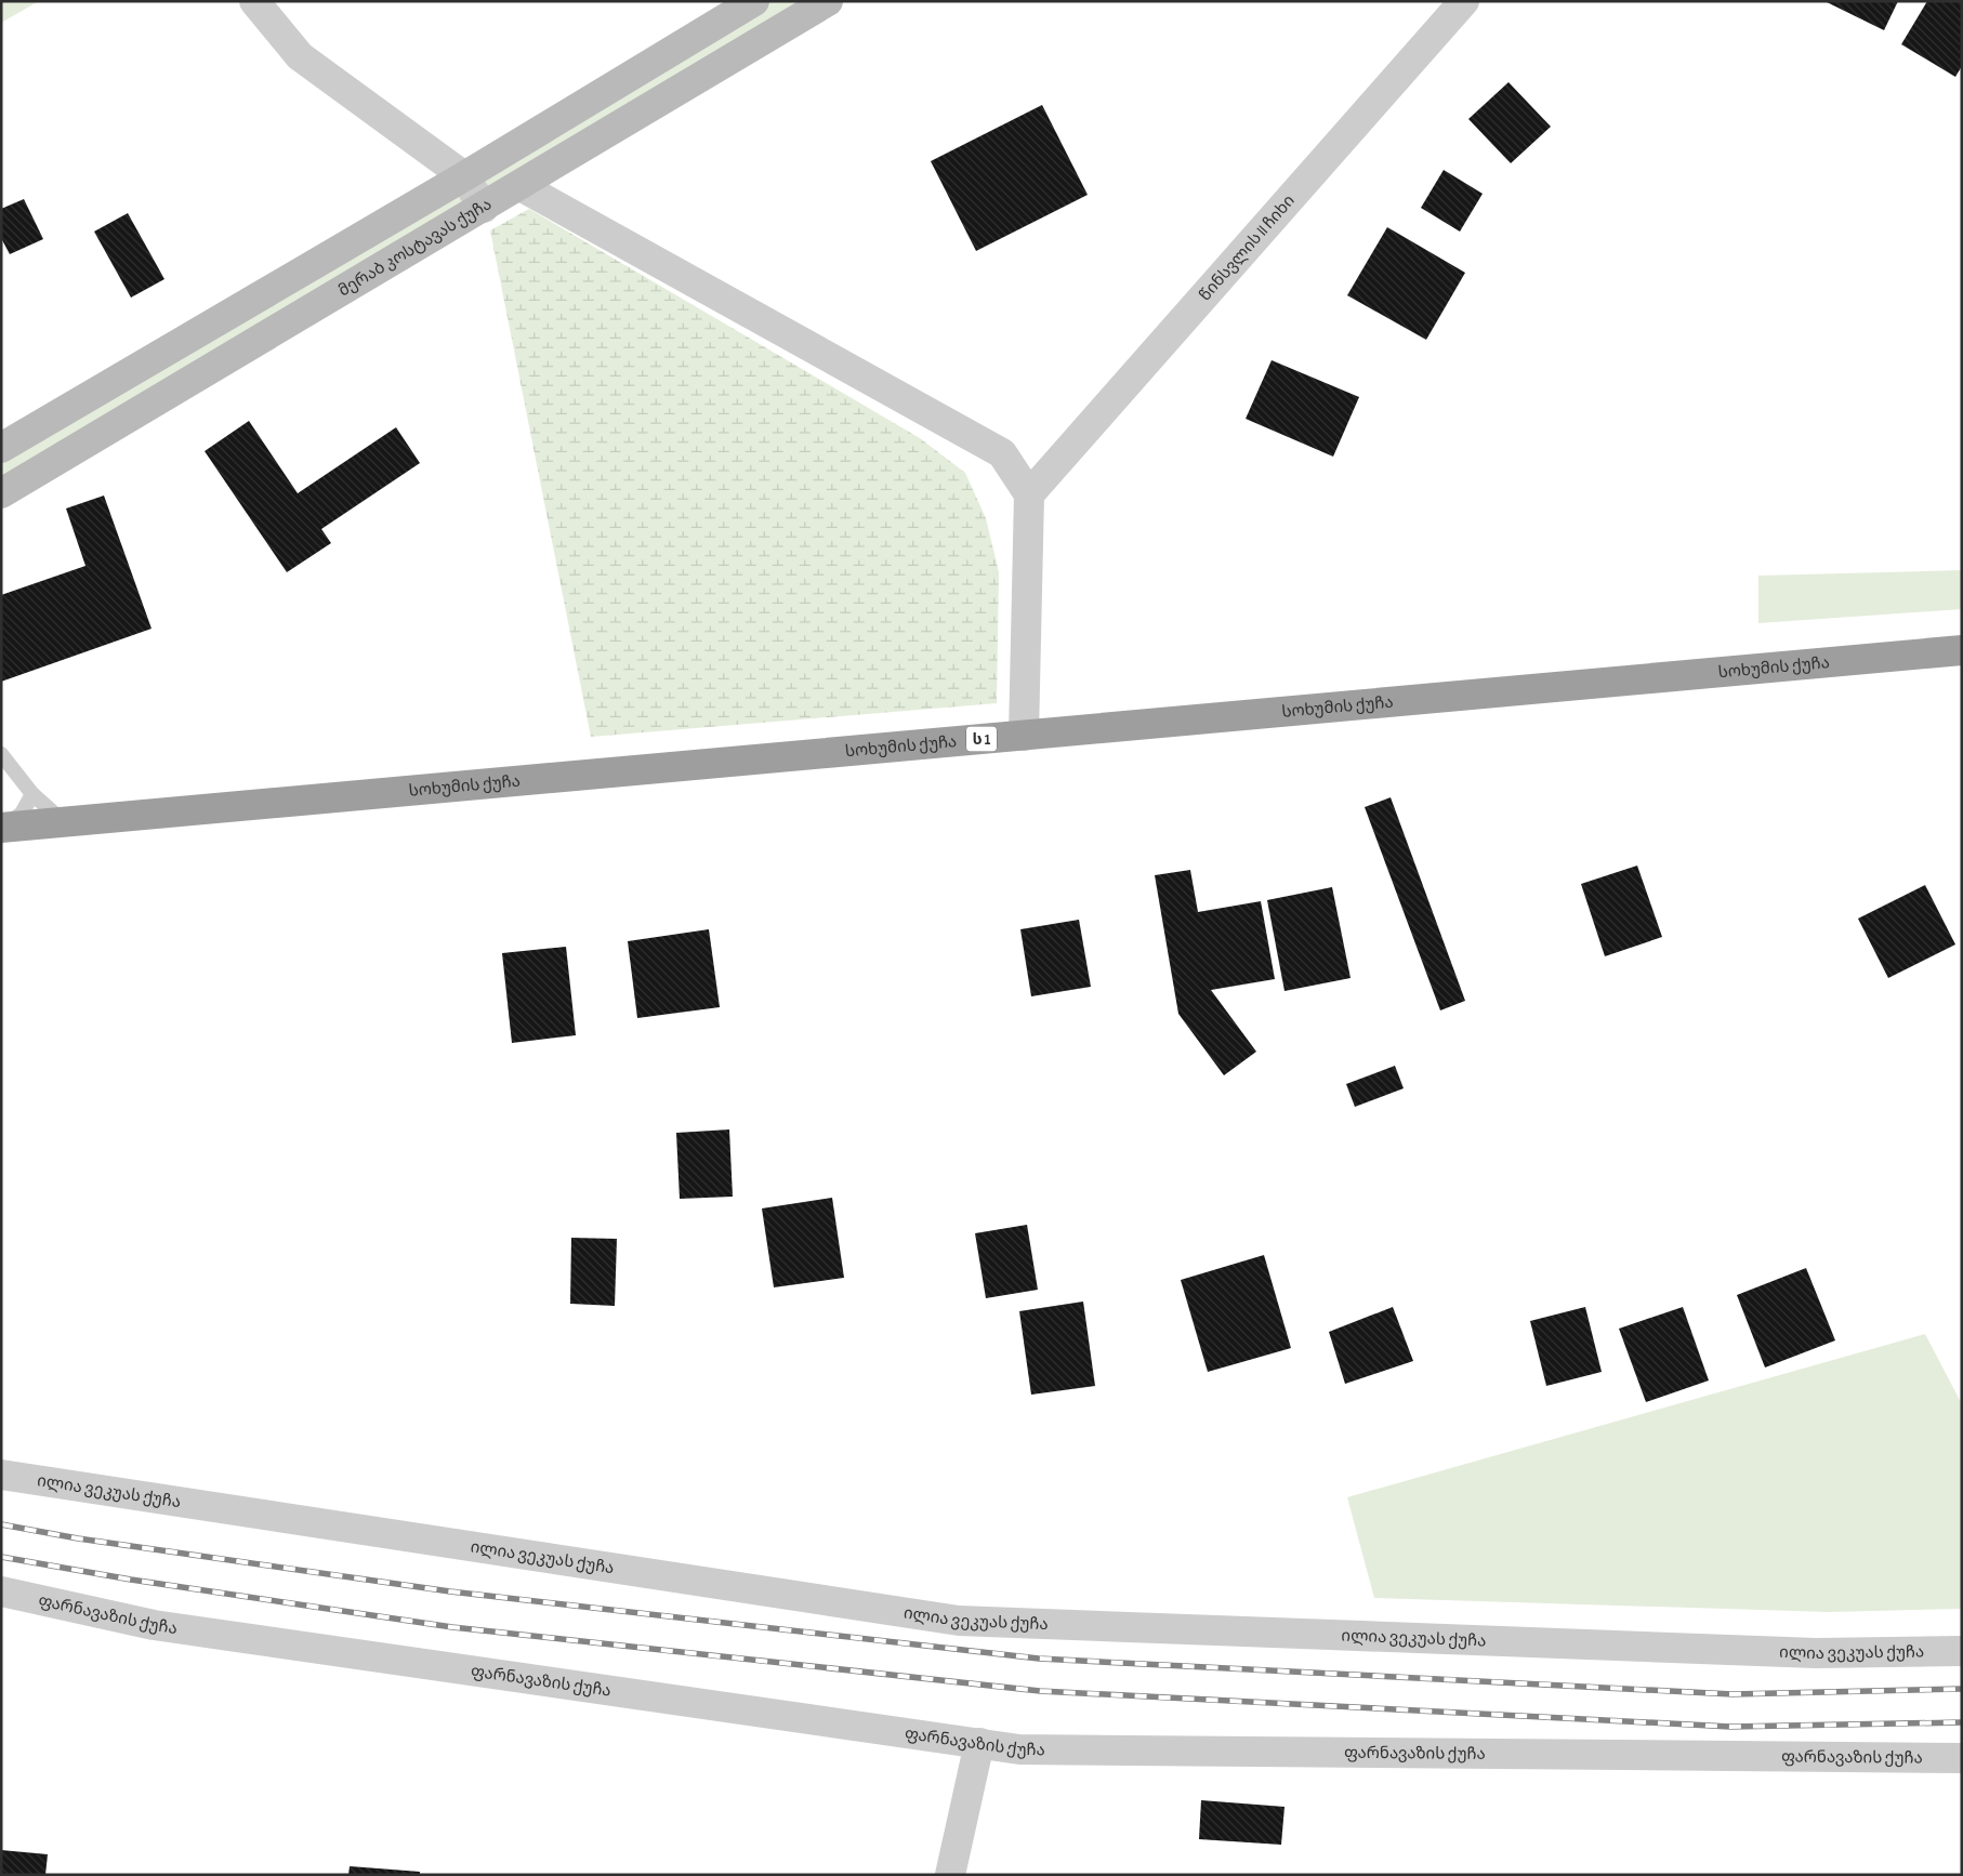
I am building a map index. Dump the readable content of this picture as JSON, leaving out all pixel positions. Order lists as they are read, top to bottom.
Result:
{
  "streets": {
    "highway": ["სოხუმის ქუჩა", "ს 1"],
    "main road": ["მერაბ კოსტავას ქუჩა"],
    "street": ["წინსვლის II ჩიხი", "ილია ვეკუას ქუჩა", "ფარნავაზის ქუჩა"]
  }
}
